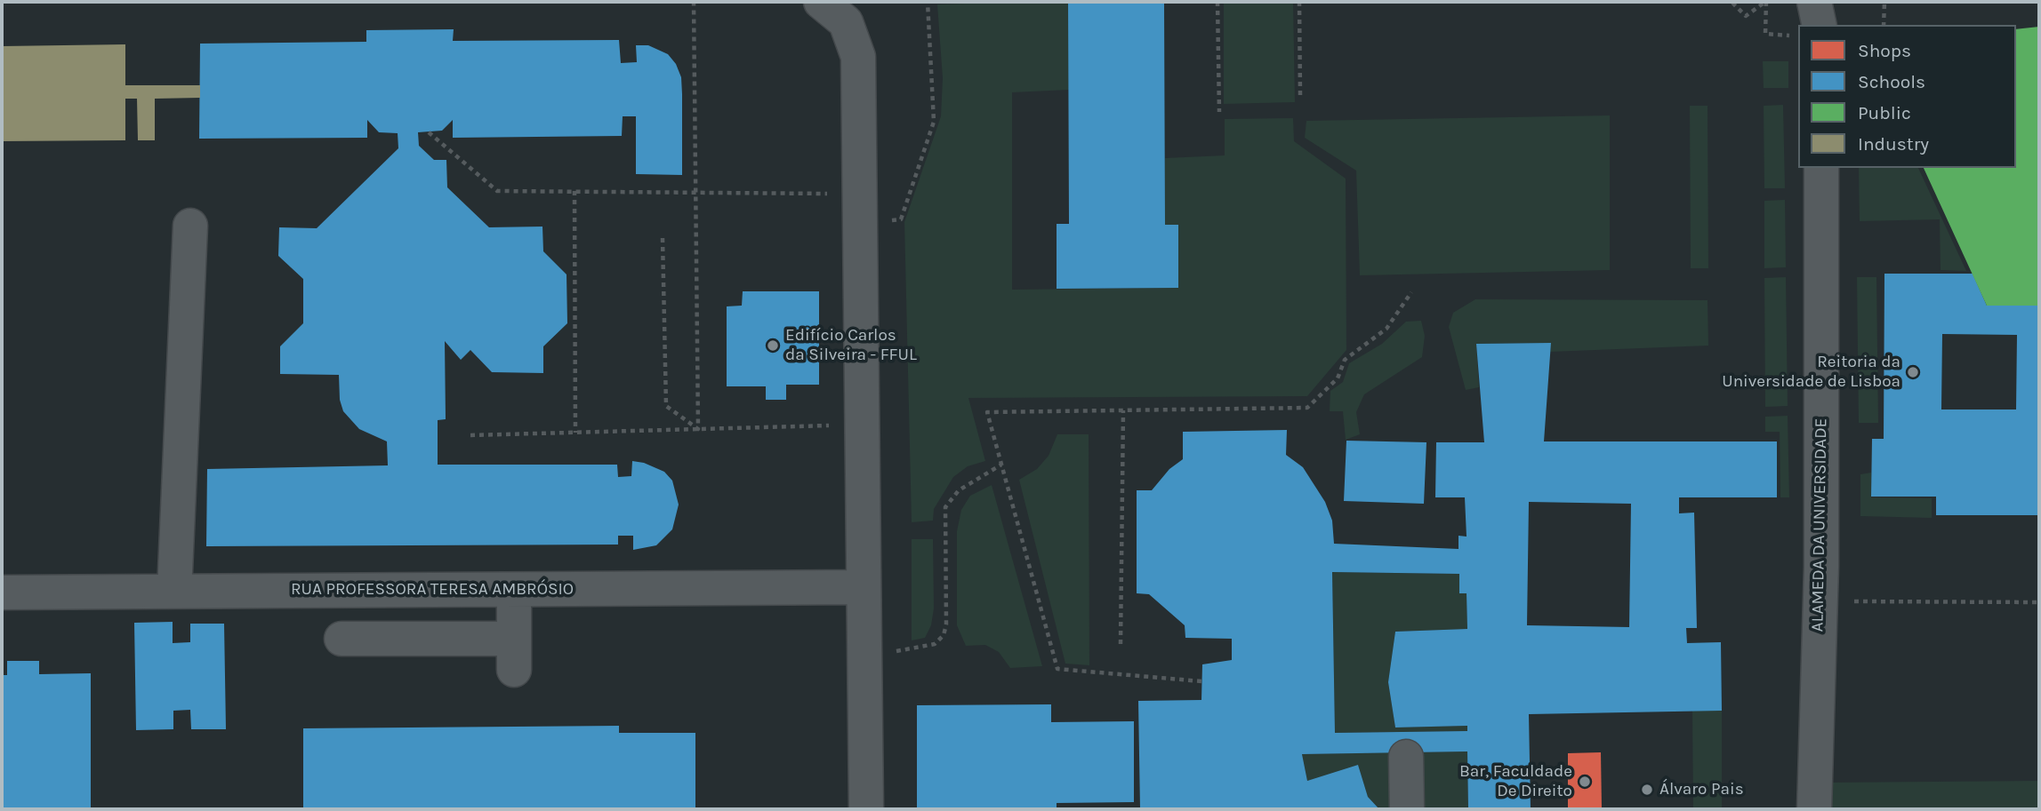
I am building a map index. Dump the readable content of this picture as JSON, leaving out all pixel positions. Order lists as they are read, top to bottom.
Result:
{
  "streets": {
    "street": ["ALAMEDA DA UNIVERSIDADE", "RUA PROFESSORA TERESA AMBRÓSIO"]
  },
  "places": [
    "Edifício Carlos da Silveira - FFUL",
    "Reitoria da Universidade de Lisboa",
    "Bar, Faculdade De Direito",
    "Álvaro Pais"
  ],
  "legend": [
    "Shops",
    "Schools",
    "Public",
    "Industry"
  ]
}
